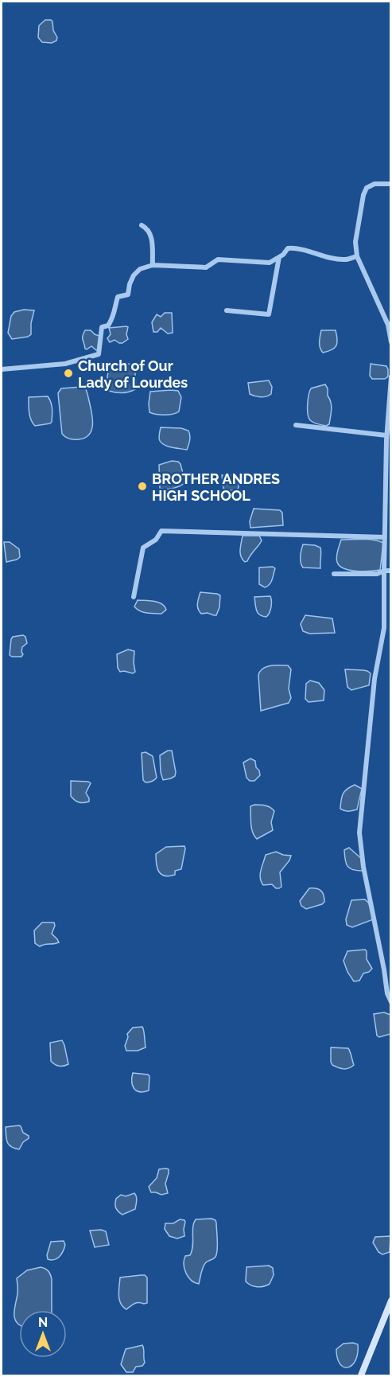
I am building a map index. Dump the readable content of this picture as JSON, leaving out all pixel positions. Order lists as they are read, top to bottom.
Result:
{
  "places": ["Church of Our Lady of Lourdes", "BROTHER ANDRES HIGH SCHOOL"],
  "north": "top"
}
